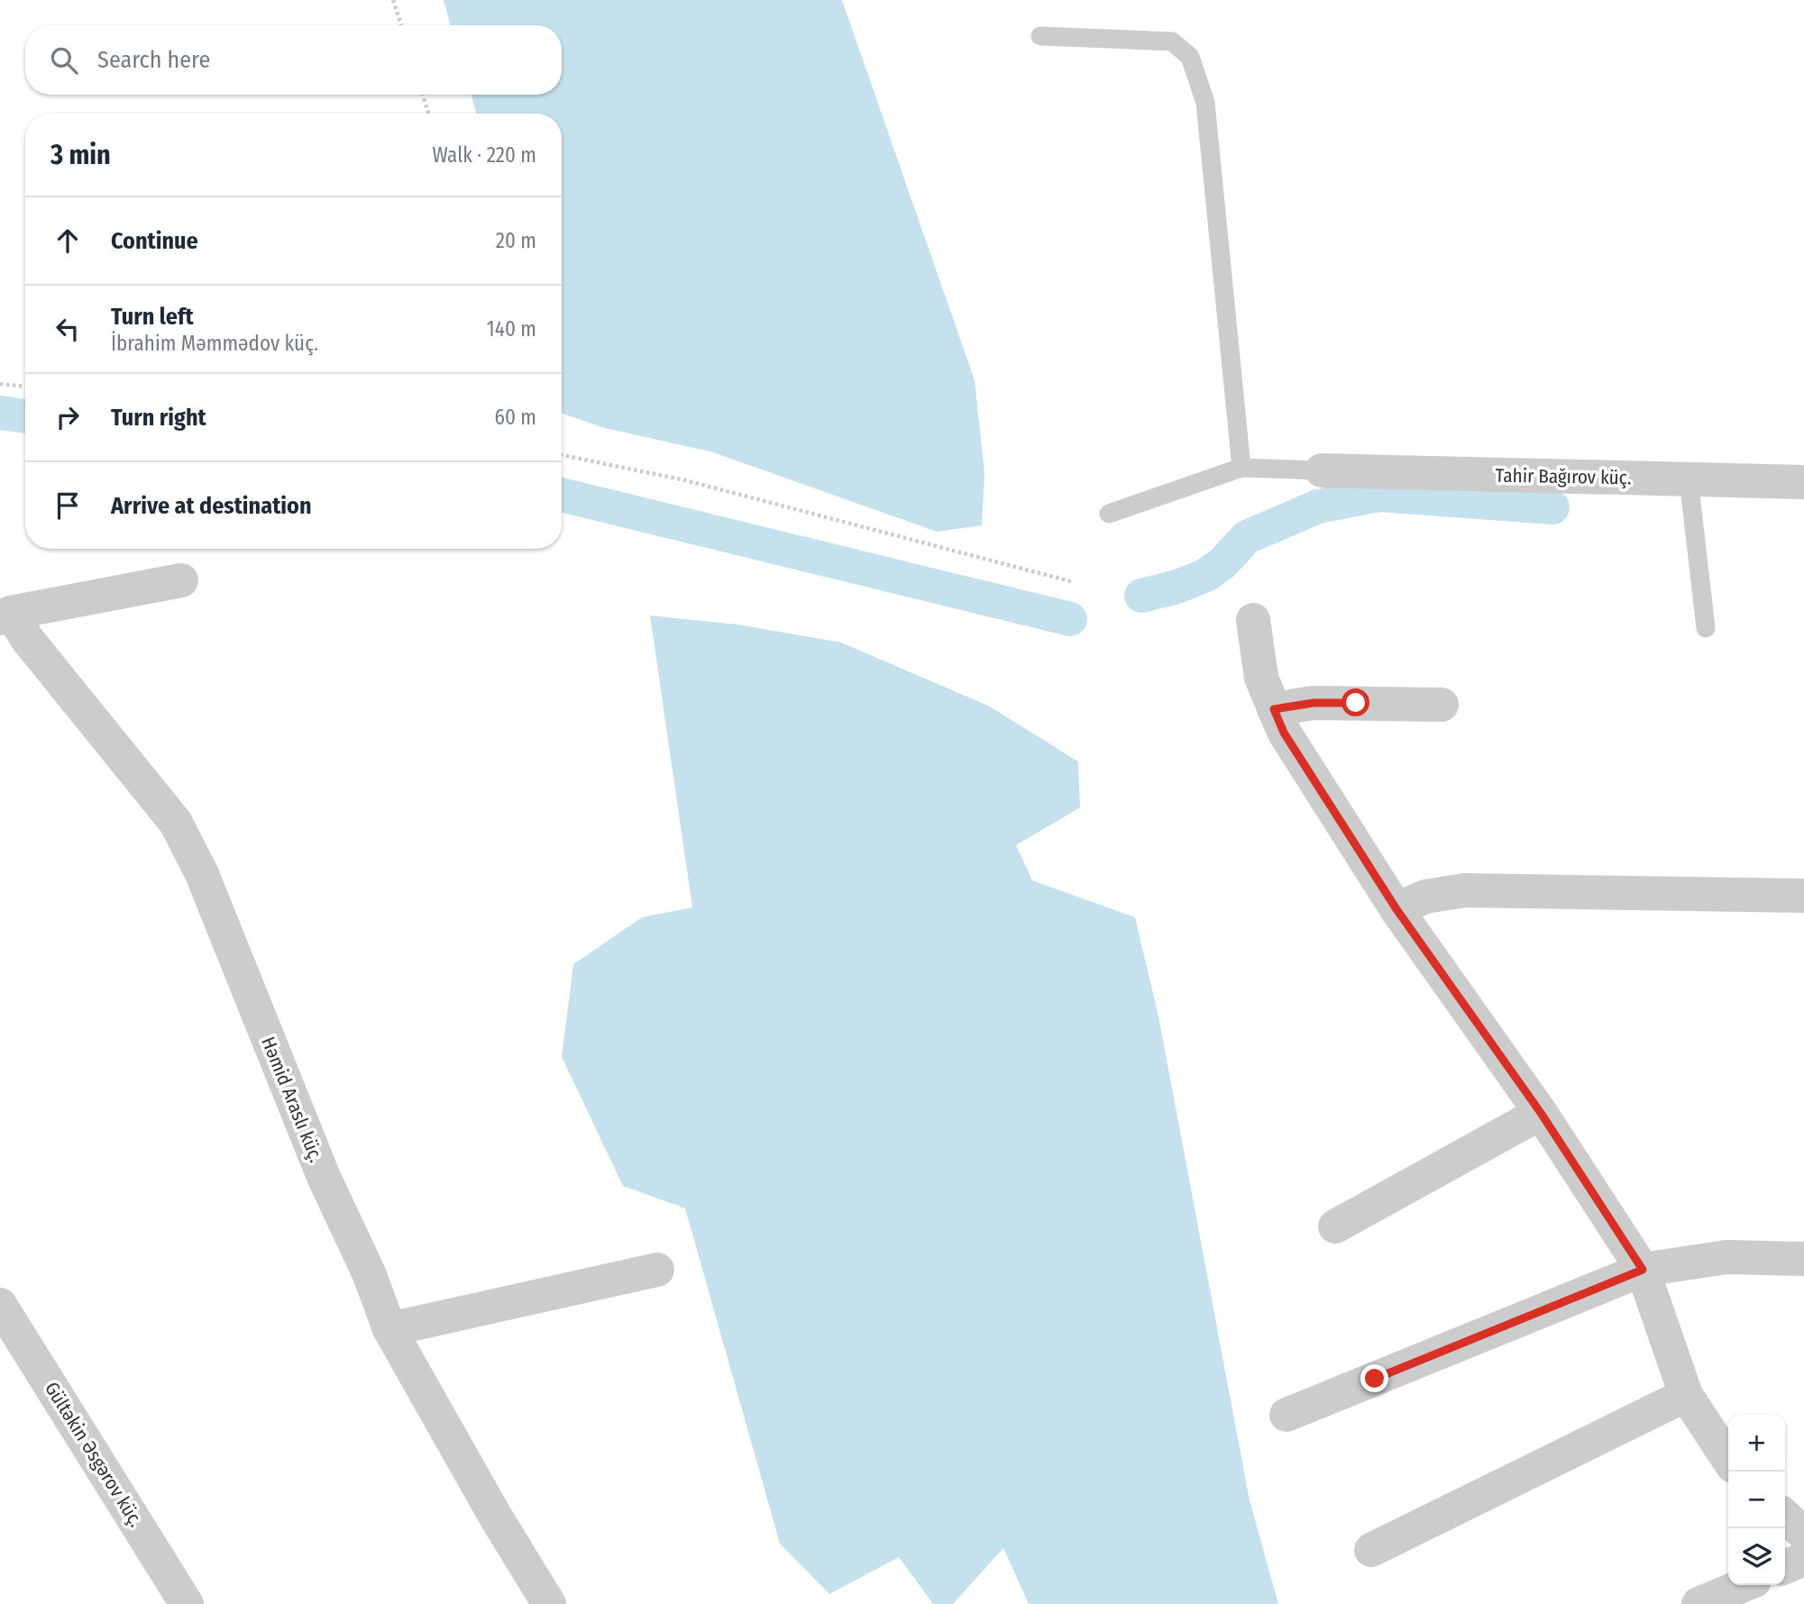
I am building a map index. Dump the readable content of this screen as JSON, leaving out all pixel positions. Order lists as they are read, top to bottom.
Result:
{
  "streets": {
    "street": ["Tahir Bağırov küç.", "Həmid Araslı küç.", "Gültəkin Əsgərov küç."]
  },
  "page": {
    "search": "Search here",
    "heading": ["3 min", "Walk · 220 m"],
    "list": [
      ["Continue", "20 m"],
      ["Turn left", "İbrahim Məmmədov küç.", "140 m"],
      ["Turn right", "60 m"],
      "Arrive at destination"
    ],
    "map_buttons": ["+", "−"]
  }
}
